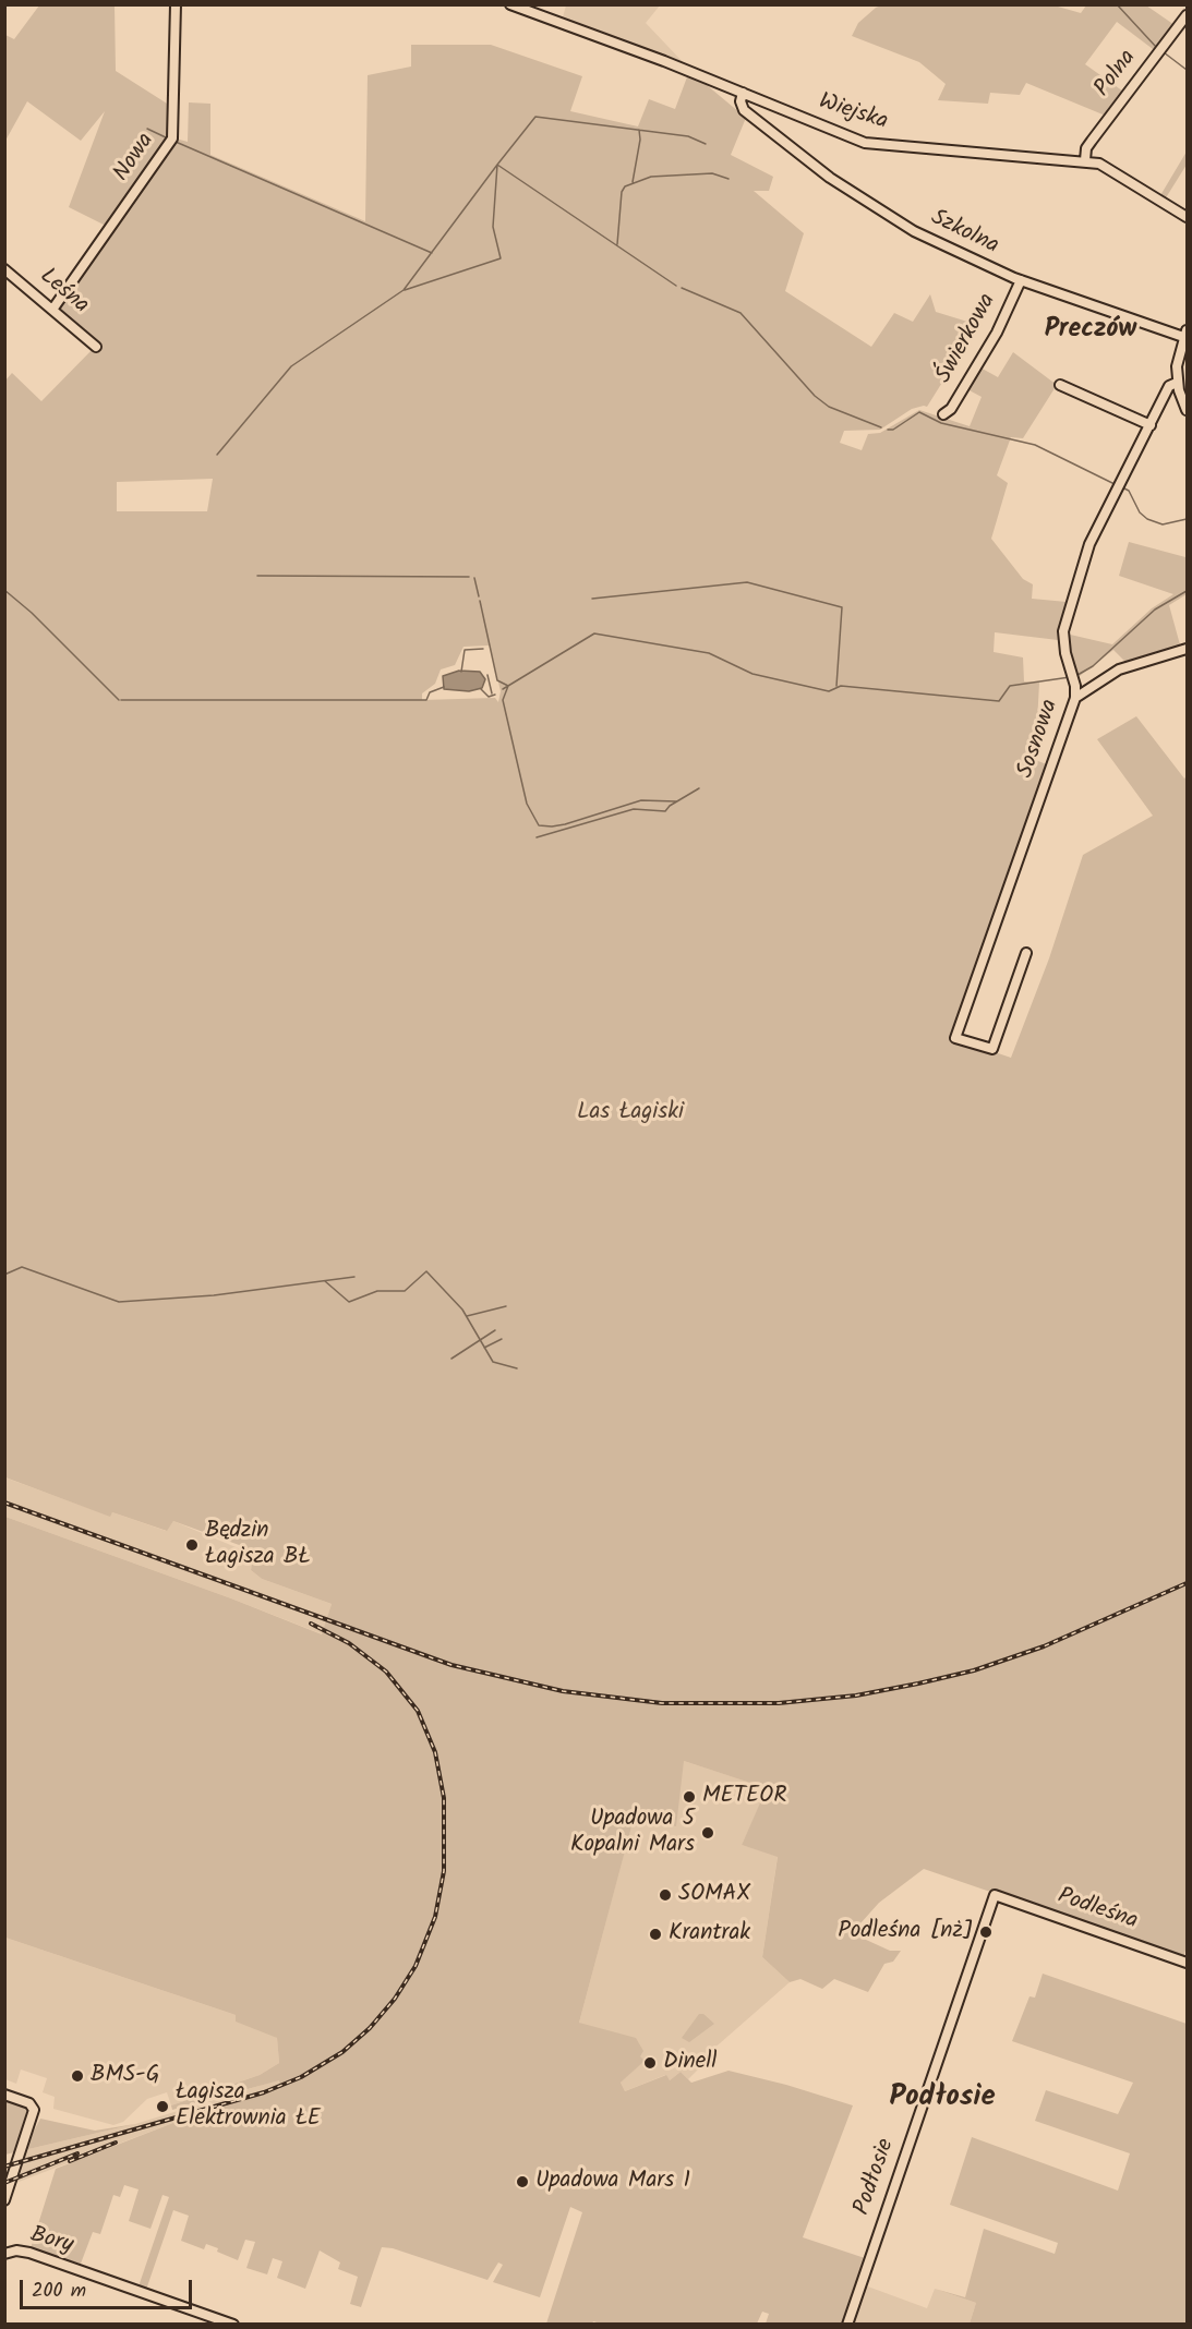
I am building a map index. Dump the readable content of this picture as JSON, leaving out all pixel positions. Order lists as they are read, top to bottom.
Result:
{
  "streets": {
    "street": [
      "Polna",
      "Wiejska",
      "Nowa",
      "Szkolna",
      "Leśna",
      "Świerkowa",
      "Sosnowa",
      "Podleśna",
      "Podłosie",
      "Bory"
    ]
  },
  "crossings": [
    ["Polna", "Wiejska"],
    ["Nowa", "Leśna"],
    ["Szkolna", "Świerkowa"],
    ["Szkolna", "Sosnowa"],
    ["Podleśna", "Podłosie"]
  ],
  "districts": ["Preczów", "Podłosie"],
  "parks": ["Las Łagiski"],
  "places": [
    "Będzin Łagisza BŁ",
    "METEOR",
    "Upadowa 5 Kopalni Mars",
    "SOMAX",
    "Podleśna [nż]",
    "Krantrak",
    "Dinell",
    "BMS-G",
    "Łagisza Elektrownia ŁE",
    "Upadowa Mars 1"
  ],
  "scale_bar": "200 m"
}
